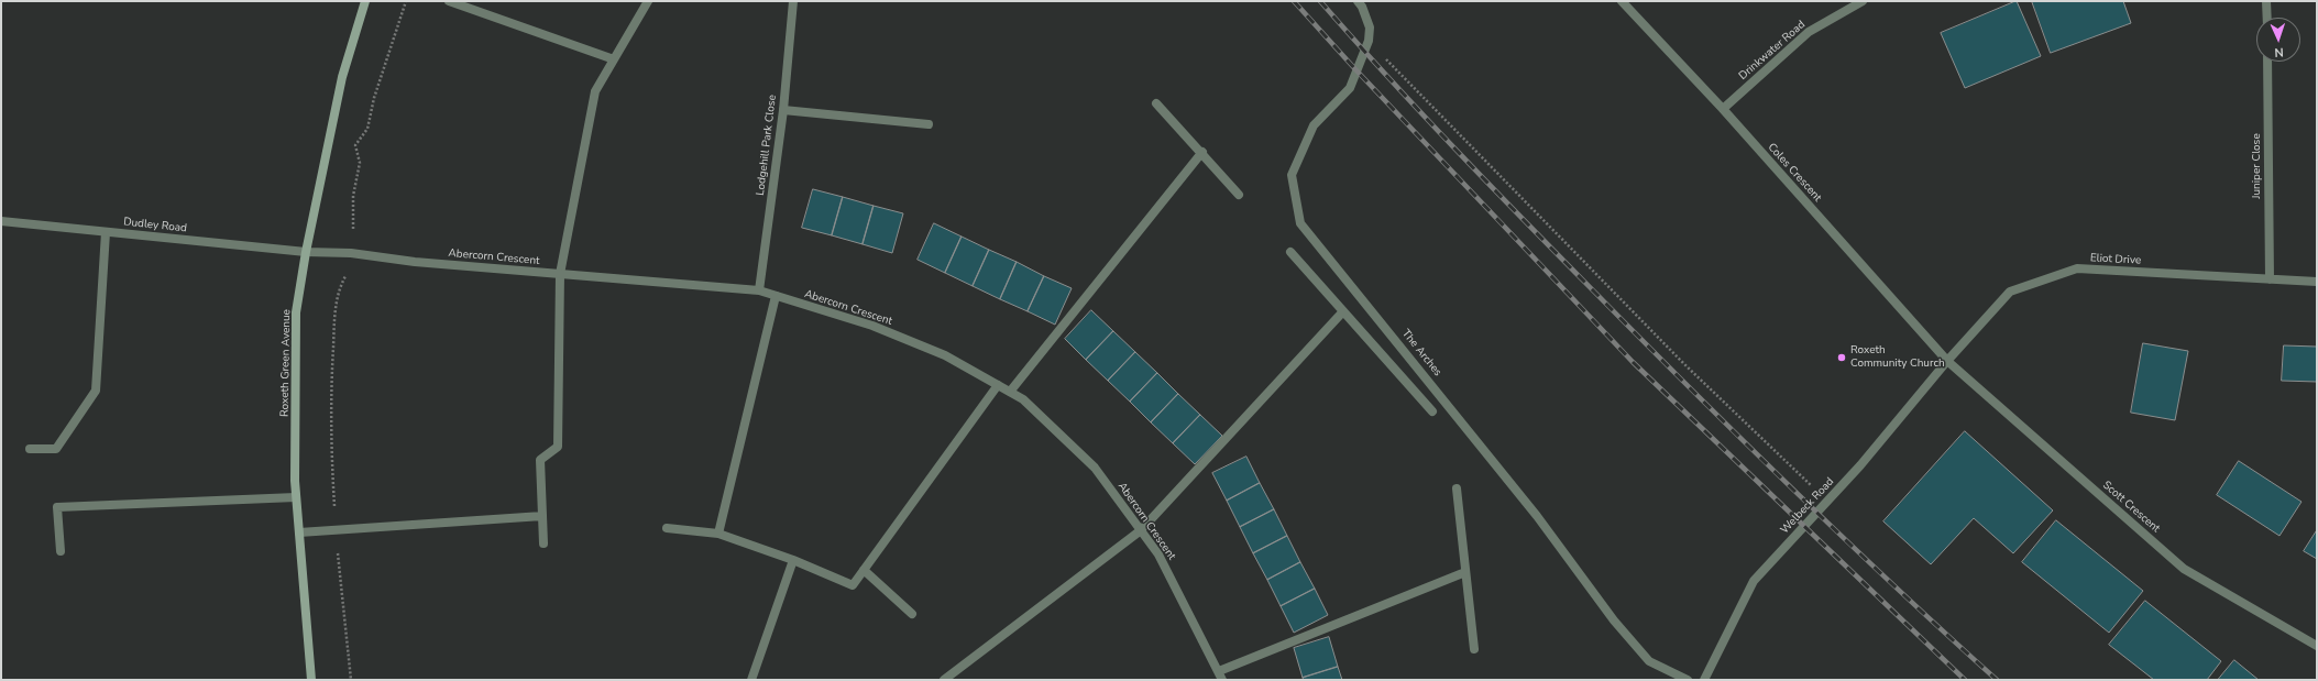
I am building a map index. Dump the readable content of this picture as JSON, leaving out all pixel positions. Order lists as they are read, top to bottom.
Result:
{
  "streets": {
    "street": [
      "Drinkwater Road",
      "Lodgehill Park Close",
      "Juniper Close",
      "Coles Crescent",
      "Dudley Road",
      "Abercorn Crescent",
      "Eliot Drive",
      "The Arches",
      "Roxeth Green Avenue",
      "Welbeck Road",
      "Scott Crescent"
    ]
  },
  "crossings": [
    ["Drinkwater Road", "Coles Crescent"],
    ["Lodgehill Park Close", "Abercorn Crescent"],
    ["Juniper Close", "Eliot Drive"],
    ["Coles Crescent", "Eliot Drive"],
    ["Coles Crescent", "Welbeck Road"],
    ["Coles Crescent", "Scott Crescent"],
    ["Dudley Road", "Abercorn Crescent"],
    ["Dudley Road", "Roxeth Green Avenue"],
    ["Abercorn Crescent", "Roxeth Green Avenue"],
    ["Eliot Drive", "Welbeck Road"],
    ["Eliot Drive", "Scott Crescent"],
    ["Welbeck Road", "Scott Crescent"]
  ],
  "places": ["Roxeth Community Church"],
  "north": "bottom"
}
